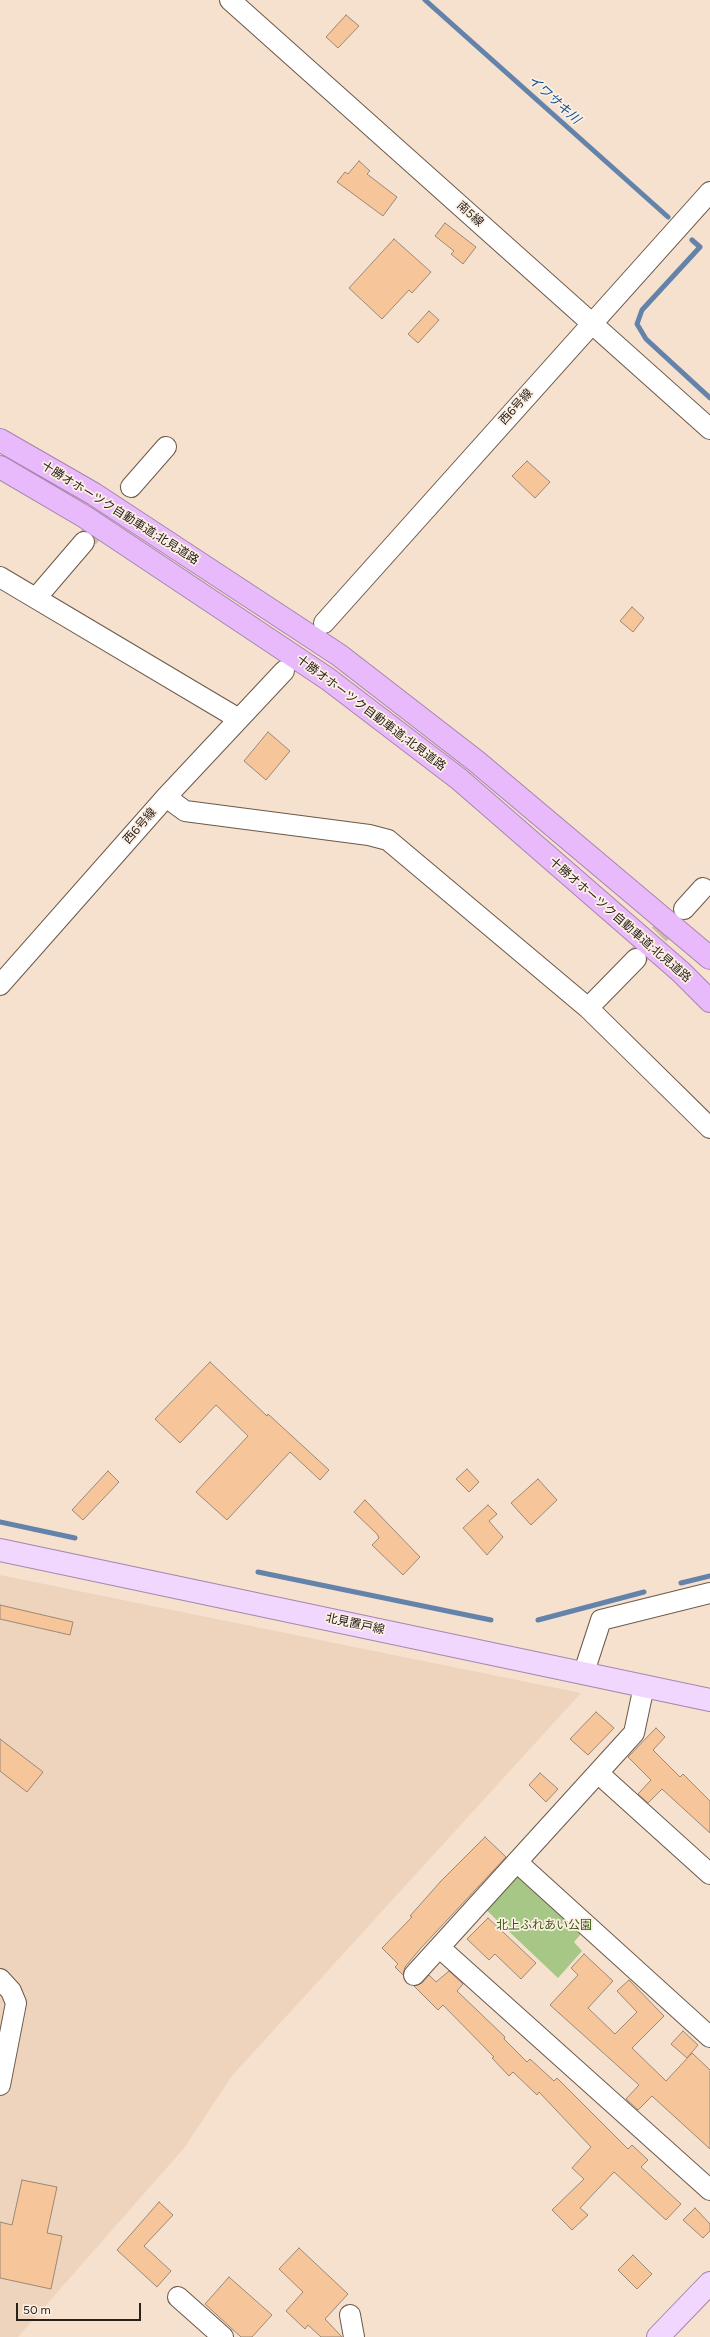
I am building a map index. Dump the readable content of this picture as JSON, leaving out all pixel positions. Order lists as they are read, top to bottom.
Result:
{
  "streets": {
    "highway": ["十勝オホーツク自動車道;北見道路"],
    "main road": ["北見置戸線"],
    "street": ["南5線", "西6号線"]
  },
  "crossings": [
    ["南5線", "西6号線"]
  ],
  "water": ["イワサキ川"],
  "parks": ["北上ふれあい公園"],
  "scale_bar": "50 m"
}
